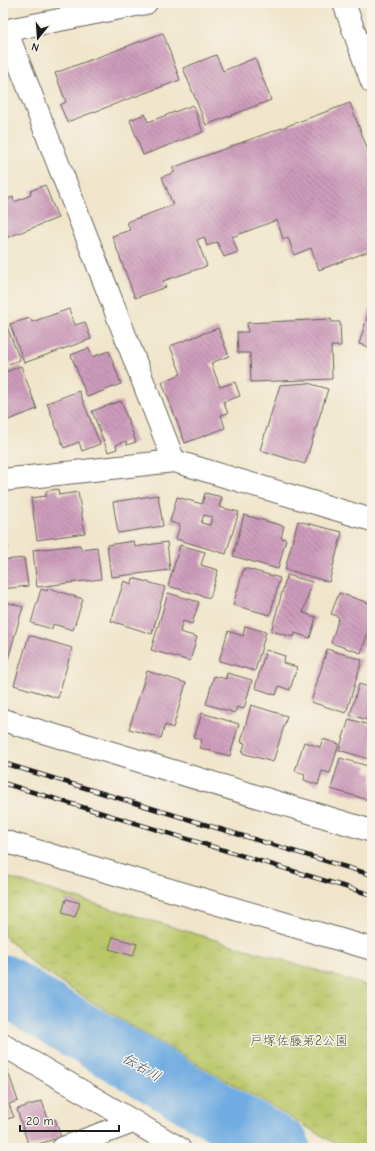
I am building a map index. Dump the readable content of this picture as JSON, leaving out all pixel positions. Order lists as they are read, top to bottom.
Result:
{
  "water": ["伝右川"],
  "parks": ["戸塚佐藤第2公園"],
  "scale_bar": "20 m",
  "north": "bottom"
}
